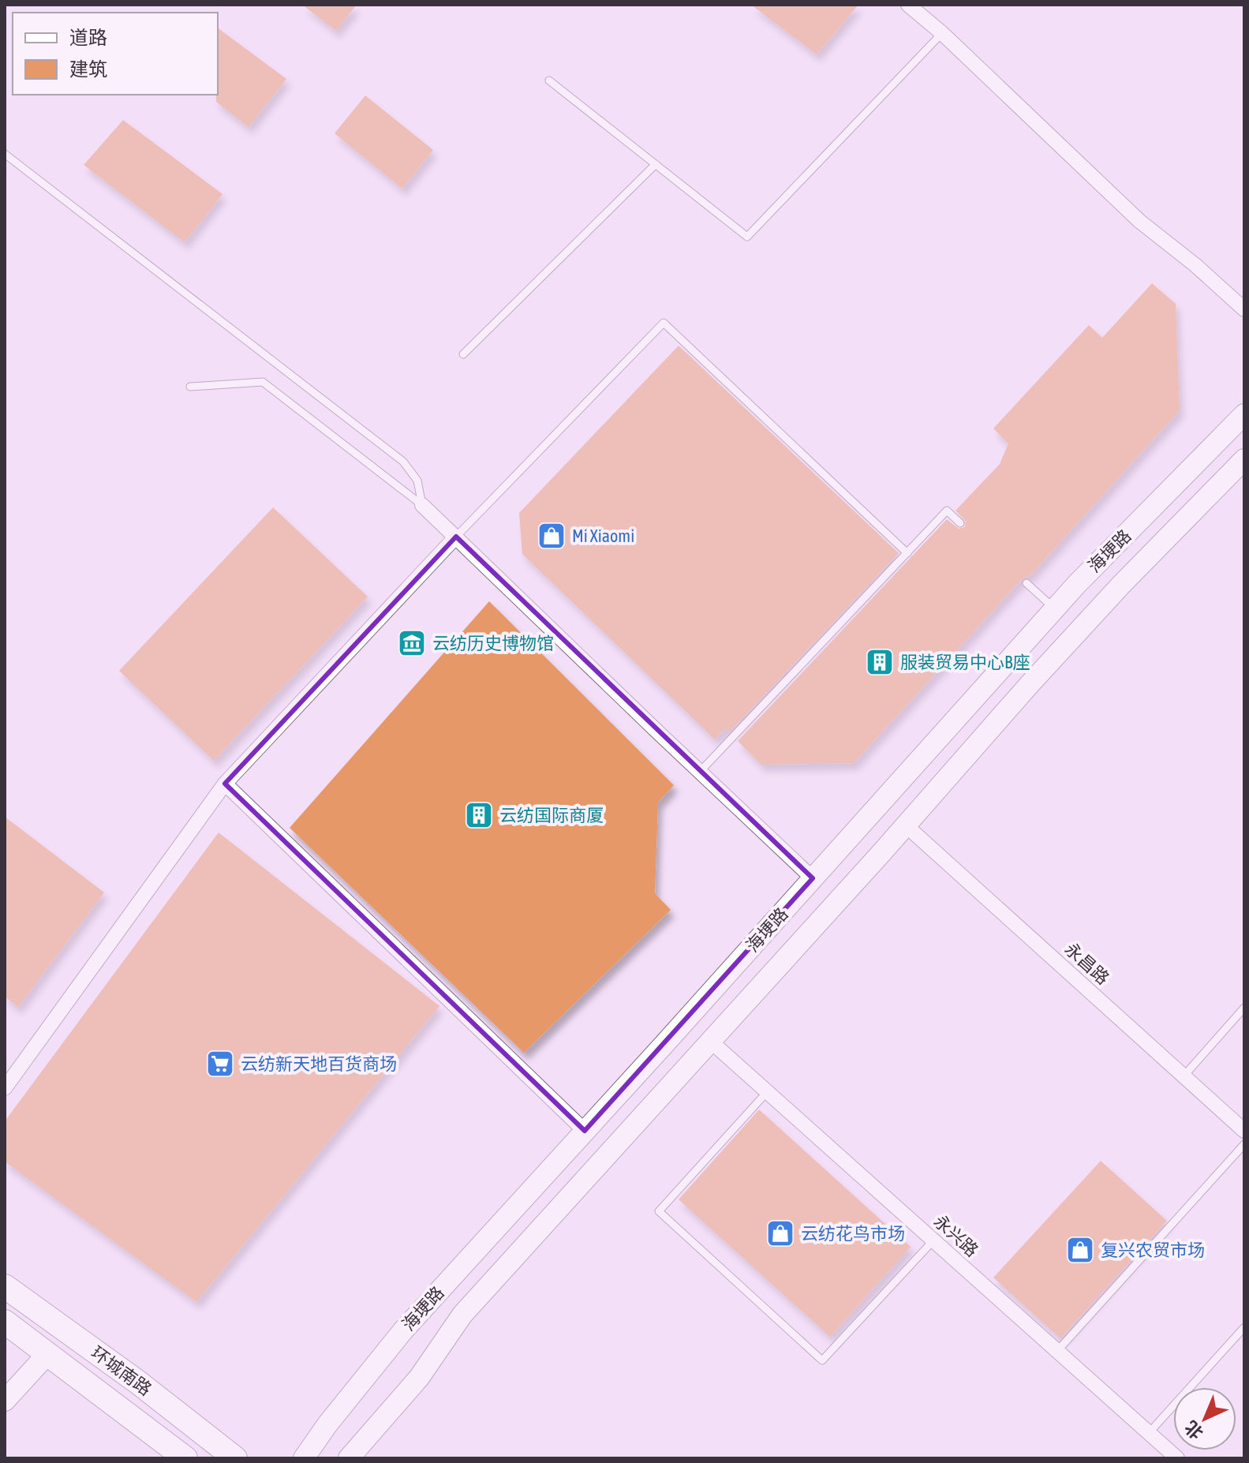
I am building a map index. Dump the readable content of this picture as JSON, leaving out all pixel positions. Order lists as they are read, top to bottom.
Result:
{
  "streets": {
    "main road": ["海埂路", "环城南路"],
    "street": ["永昌路", "永兴路"]
  },
  "crossings": [
    ["海埂路", "永昌路"],
    ["海埂路", "永兴路"]
  ],
  "places": {
    "shop": ["Mi Xiaomi", "云纺花鸟市场", "复兴农贸市场"],
    "museum": ["云纺历史博物馆"],
    "building": ["服装贸易中心B座", "云纺国际商厦"],
    "supermarket": ["云纺新天地百货商场"]
  },
  "legend": ["道路", "建筑"],
  "north": "bottom left"
}
